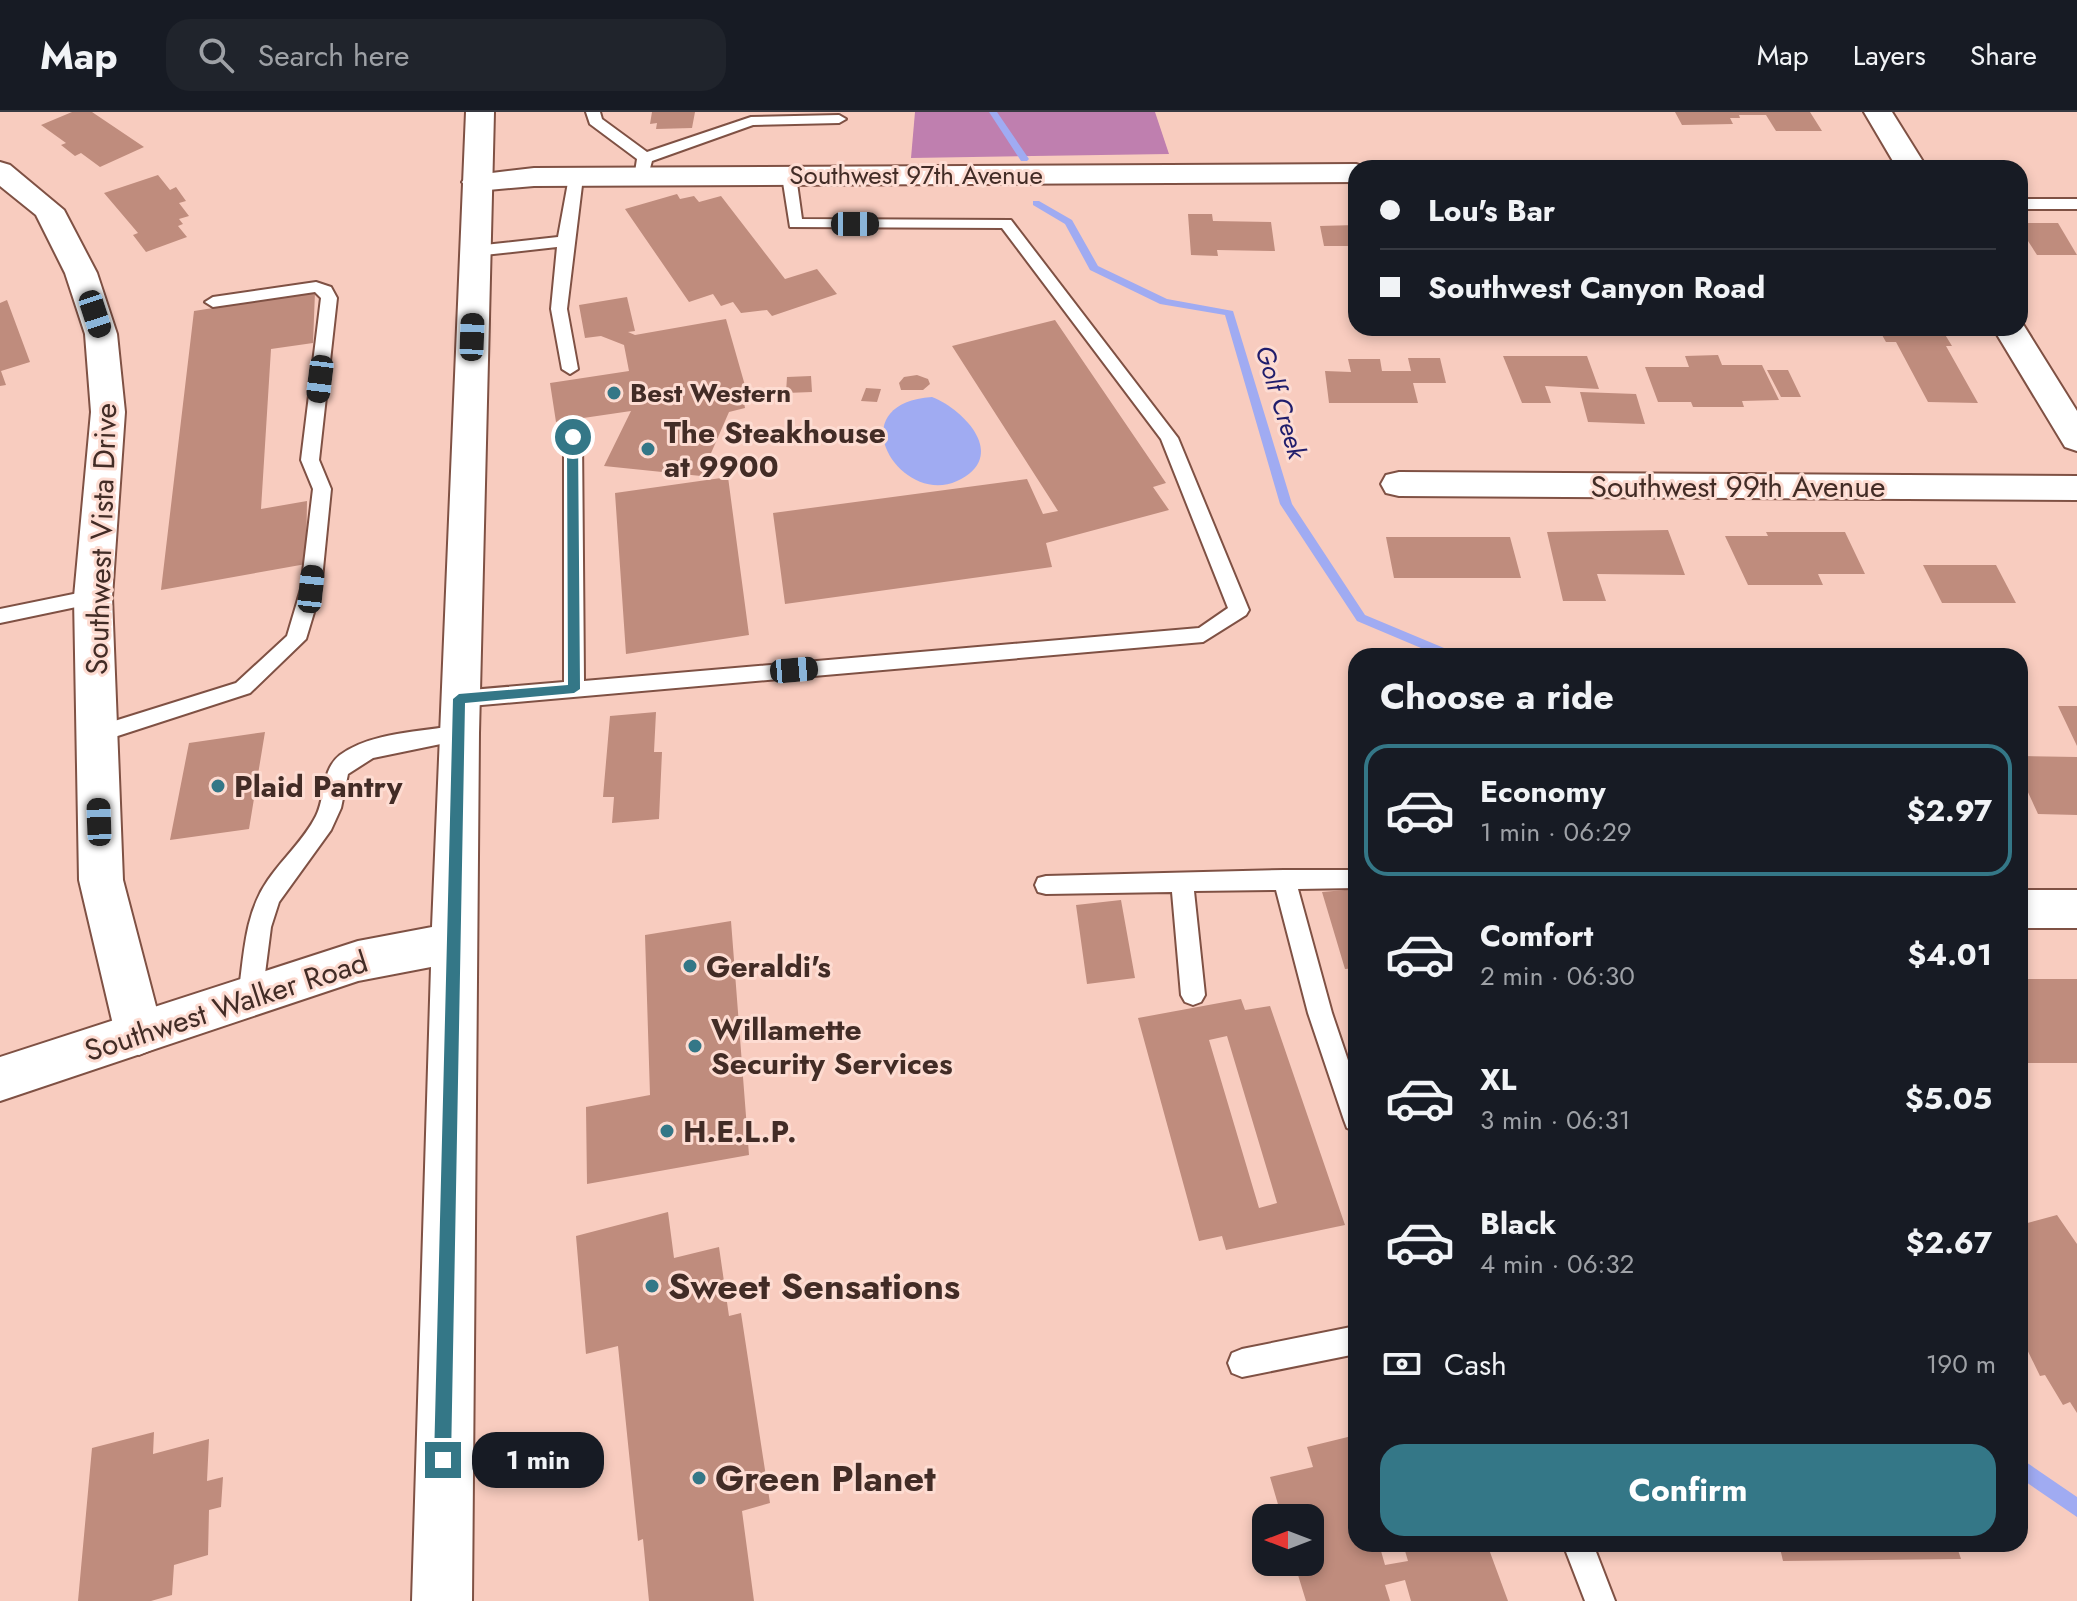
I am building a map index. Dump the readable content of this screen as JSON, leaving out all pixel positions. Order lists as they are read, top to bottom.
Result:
{
  "streets": {
    "street": [
      "Southwest 97th Avenue",
      "Southwest 99th Avenue",
      "Southwest Vista Drive",
      "Southwest Walker Road"
    ]
  },
  "crossings": [
    ["Southwest Vista Drive", "Southwest Walker Road"]
  ],
  "water": ["Golf Creek"],
  "places": [
    "Best Western",
    "The Steakhouse at 9900",
    "Plaid Pantry",
    "Geraldi's",
    "Willamette Security Services",
    "H.E.L.P.",
    "Sweet Sensations",
    "Green Planet"
  ],
  "north": "left",
  "page": {
    "header": "Map",
    "search": "Search here",
    "nav": ["Map", "Layers", "Share"],
    "banner": ["Lou's Bar", "Southwest Canyon Road"],
    "heading": "Choose a ride",
    "list": [
      {
        "name": "Economy",
        "note": "1 min · 06:29",
        "value": "$2.97"
      },
      {
        "name": "Comfort",
        "note": "2 min · 06:30",
        "value": "$4.01"
      },
      {
        "name": "XL",
        "note": "3 min · 06:31",
        "value": "$5.05"
      },
      {
        "name": "Black",
        "note": "4 min · 06:32",
        "value": "$2.67"
      }
    ],
    "pay": ["Cash", "190 m"],
    "buttons": "Confirm",
    "bubble": "1 min"
  }
}
